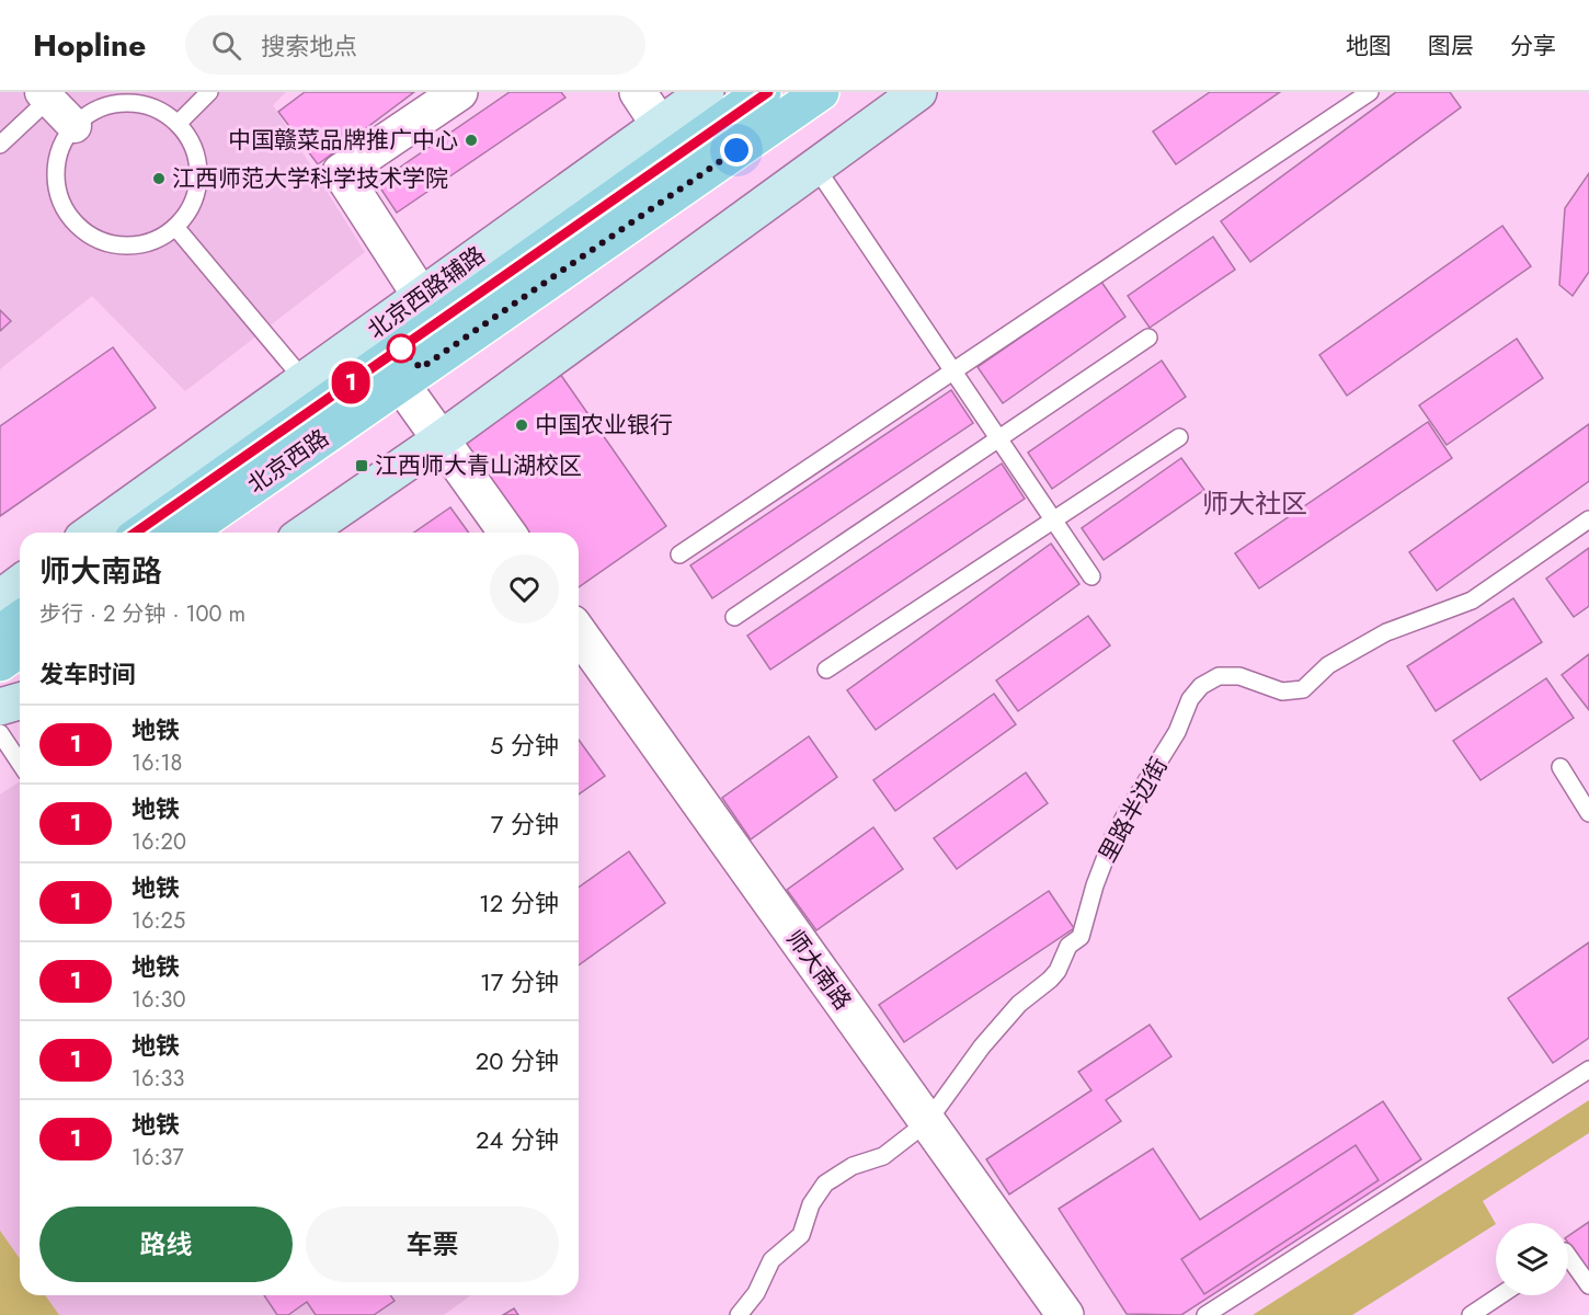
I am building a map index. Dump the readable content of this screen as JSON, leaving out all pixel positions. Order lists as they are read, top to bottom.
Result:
{
  "streets": {
    "main road": ["北京西路辅路", "北京西路"],
    "street": ["师大南路"],
    "lane": ["里路半边街"]
  },
  "crossings": [
    ["北京西路辅路", "北京西路"],
    ["里路半边街", "师大南路"]
  ],
  "districts": ["师大社区"],
  "places": {
    "other": ["中国赣菜品牌推广中心", "江西师范大学科学技术学院", "中国农业银行"],
    "transit": ["江西师大青山湖校区"]
  },
  "lines": ["metro line 1"],
  "page": {
    "header": "Hopline",
    "search": "搜索地点",
    "nav": ["地图", "图层", "分享"],
    "on_map": "1",
    "heading": [
      ["师大南路", "步行 · 2 分钟 · 100 m"],
      "发车时间"
    ],
    "list": [
      {
        "mark": "1",
        "name": "地铁",
        "note": "16:18",
        "value": "5 分钟"
      },
      {
        "mark": "1",
        "name": "地铁",
        "note": "16:20",
        "value": "7 分钟"
      },
      {
        "mark": "1",
        "name": "地铁",
        "note": "16:25",
        "value": "12 分钟"
      },
      {
        "mark": "1",
        "name": "地铁",
        "note": "16:30",
        "value": "17 分钟"
      },
      {
        "mark": "1",
        "name": "地铁",
        "note": "16:33",
        "value": "20 分钟"
      },
      {
        "mark": "1",
        "name": "地铁",
        "note": "16:37",
        "value": "24 分钟"
      }
    ],
    "buttons": ["路线", "车票"]
  }
}
